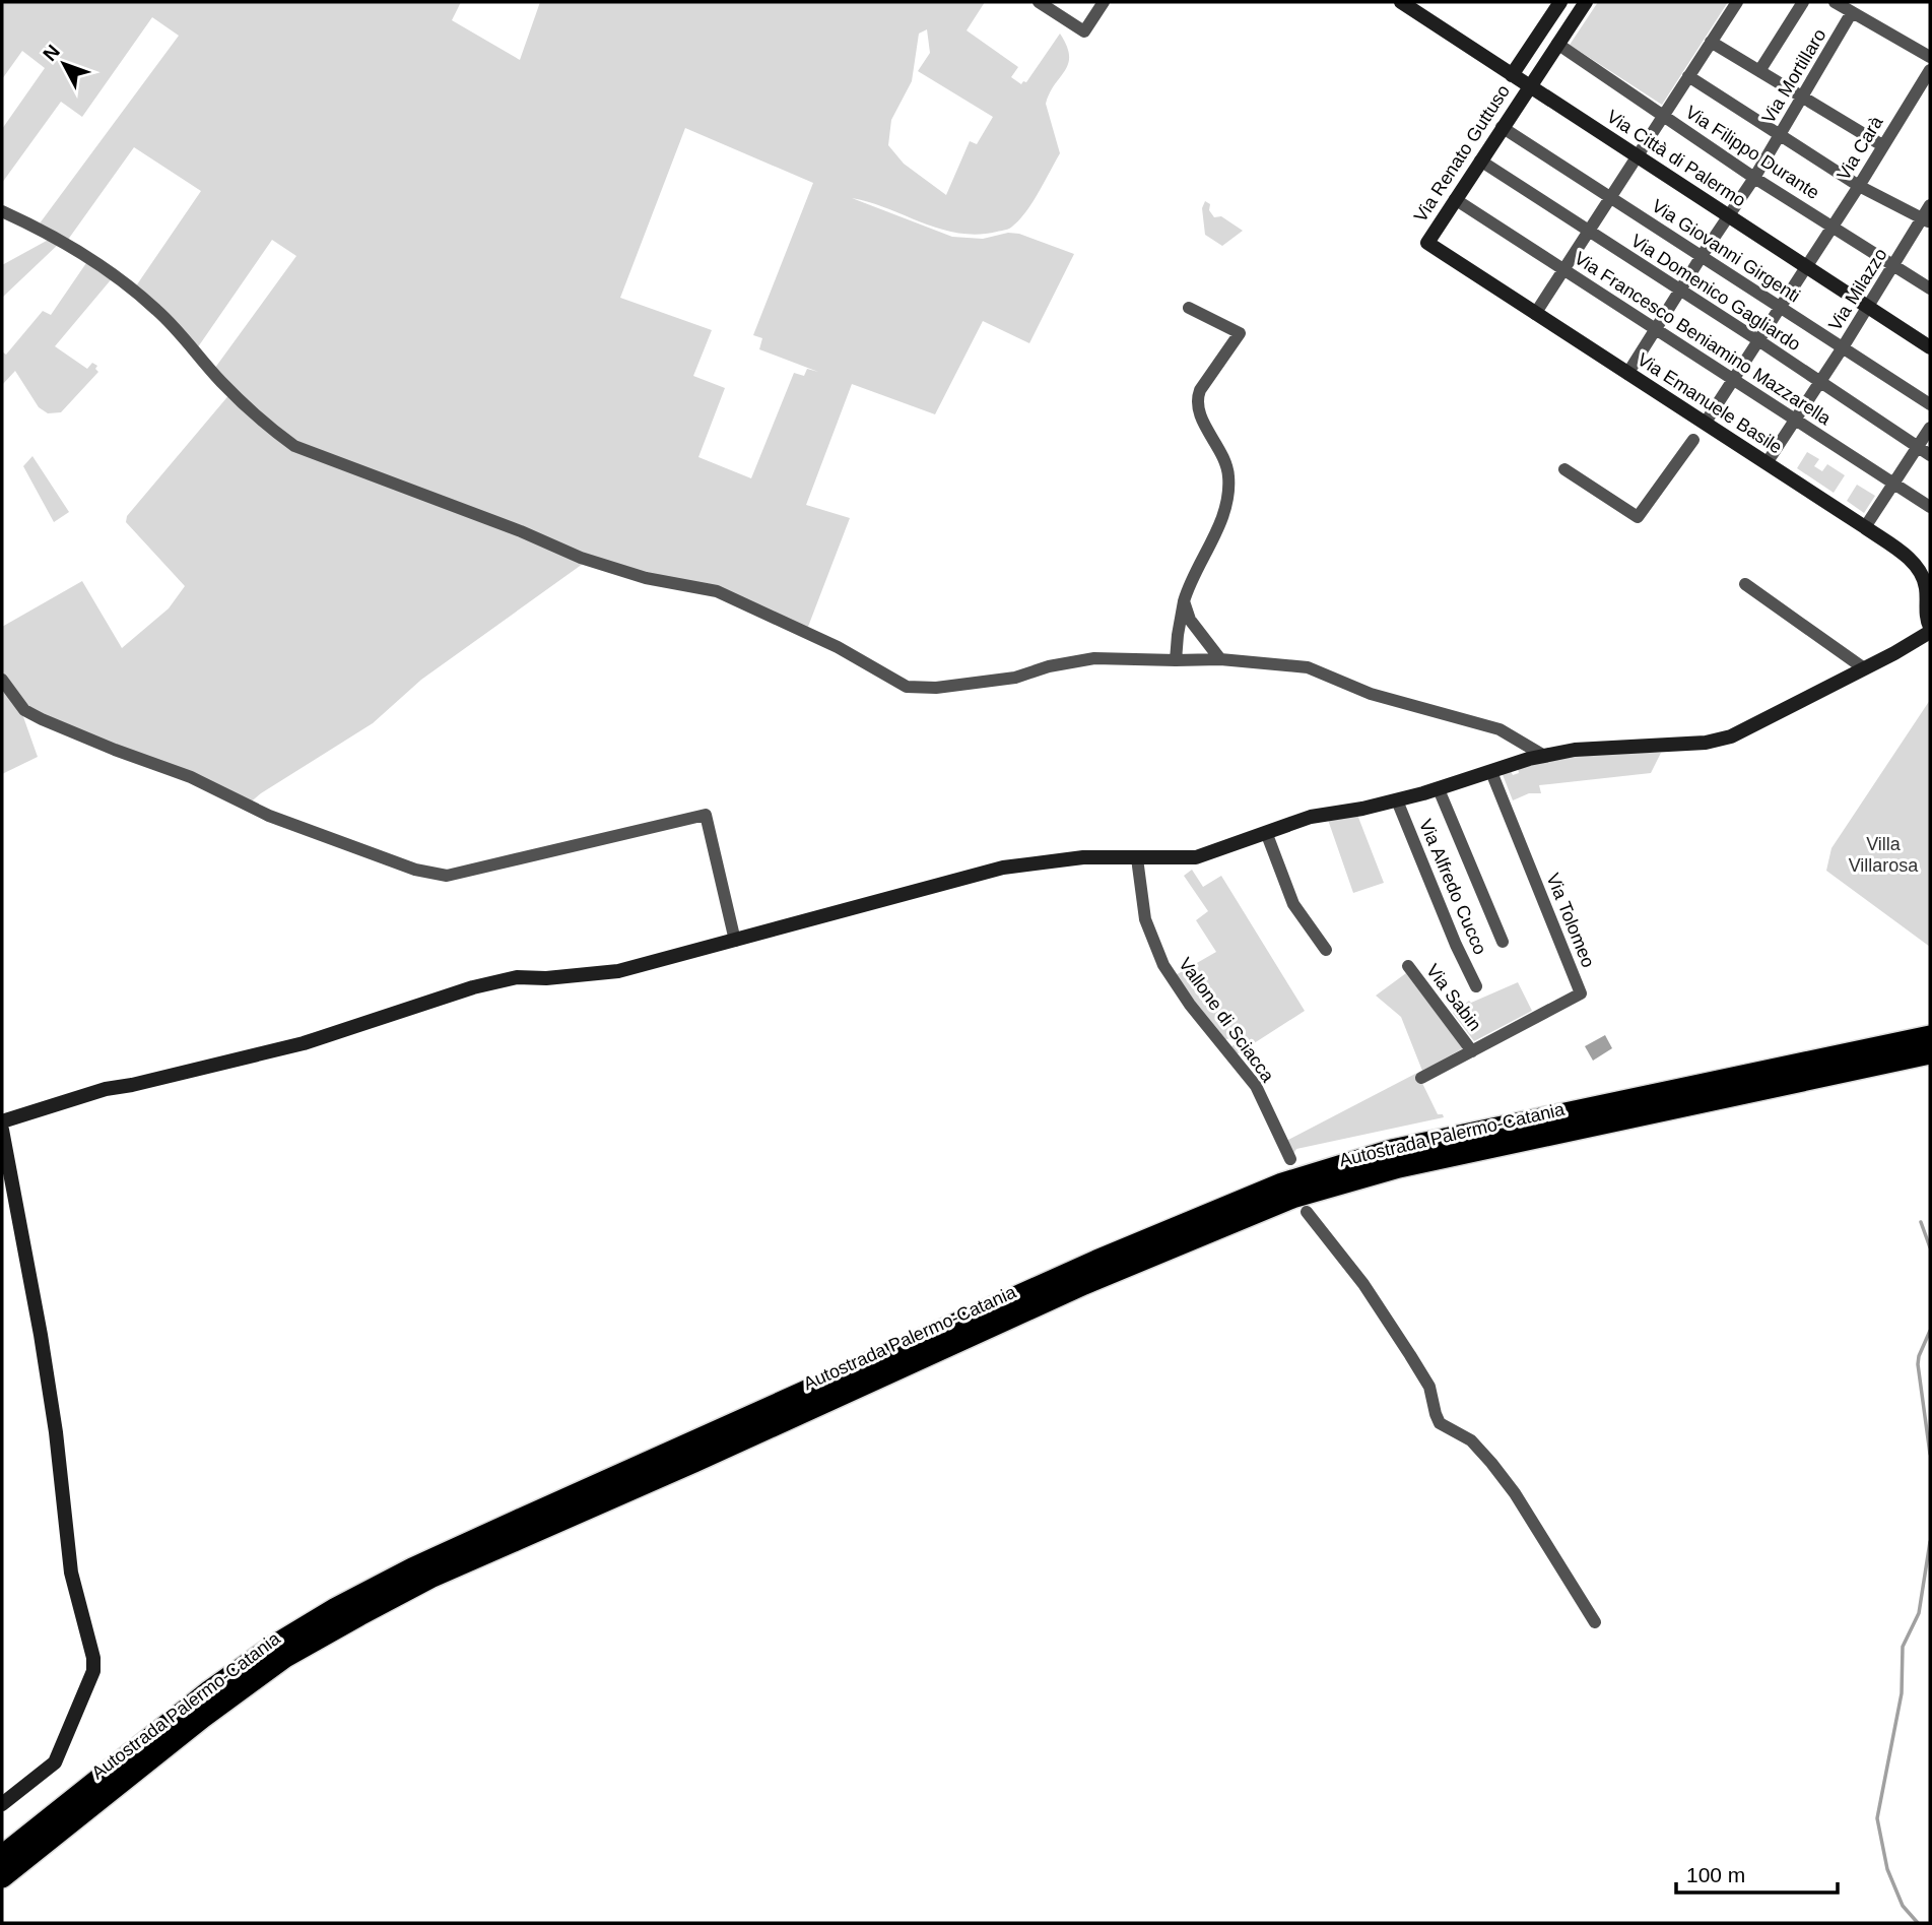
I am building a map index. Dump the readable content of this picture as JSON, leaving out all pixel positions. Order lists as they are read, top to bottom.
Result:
{
  "streets": {
    "highway": ["Autostrada Palermo-Catania"],
    "street": [
      "Via Mortillaro",
      "Via Carà",
      "Via Filippo Durante",
      "Via Renato Guttuso",
      "Via Città di Palermo",
      "Via Giovanni Girgenti",
      "Via Milazzo",
      "Via Domenico Gagliardo",
      "Via Francesco Beniamino Mazzarella",
      "Via Emanuele Basile",
      "Via Alfredo Cucco",
      "Via Tolomeo",
      "Via Sabin",
      "Vallone di Sciacca"
    ]
  },
  "crossings": [
    ["Via Mortillaro", "Via Filippo Durante"],
    ["Via Mortillaro", "Via Città di Palermo"],
    ["Via Mortillaro", "Via Giovanni Girgenti"],
    ["Via Mortillaro", "Via Domenico Gagliardo"],
    ["Via Mortillaro", "Via Francesco Beniamino Mazzarella"],
    ["Via Mortillaro", "Via Emanuele Basile"],
    ["Via Carà", "Via Filippo Durante"],
    ["Via Carà", "Via Città di Palermo"],
    ["Via Carà", "Via Giovanni Girgenti"],
    ["Via Carà", "Via Domenico Gagliardo"],
    ["Via Carà", "Via Francesco Beniamino Mazzarella"],
    ["Via Carà", "Via Emanuele Basile"],
    ["Via Filippo Durante", "Via Renato Guttuso"],
    ["Via Filippo Durante", "Via Milazzo"],
    ["Via Renato Guttuso", "Via Città di Palermo"],
    ["Via Renato Guttuso", "Via Giovanni Girgenti"],
    ["Via Renato Guttuso", "Via Domenico Gagliardo"],
    ["Via Renato Guttuso", "Via Francesco Beniamino Mazzarella"],
    ["Via Renato Guttuso", "Via Emanuele Basile"],
    ["Via Città di Palermo", "Via Milazzo"],
    ["Via Giovanni Girgenti", "Via Milazzo"],
    ["Via Milazzo", "Via Domenico Gagliardo"],
    ["Via Milazzo", "Via Francesco Beniamino Mazzarella"],
    ["Via Milazzo", "Via Emanuele Basile"],
    ["Via Tolomeo", "Via Sabin"]
  ],
  "parks": ["Villa Villarosa"],
  "scale_bar": "100 m",
  "north": "top left"
}
